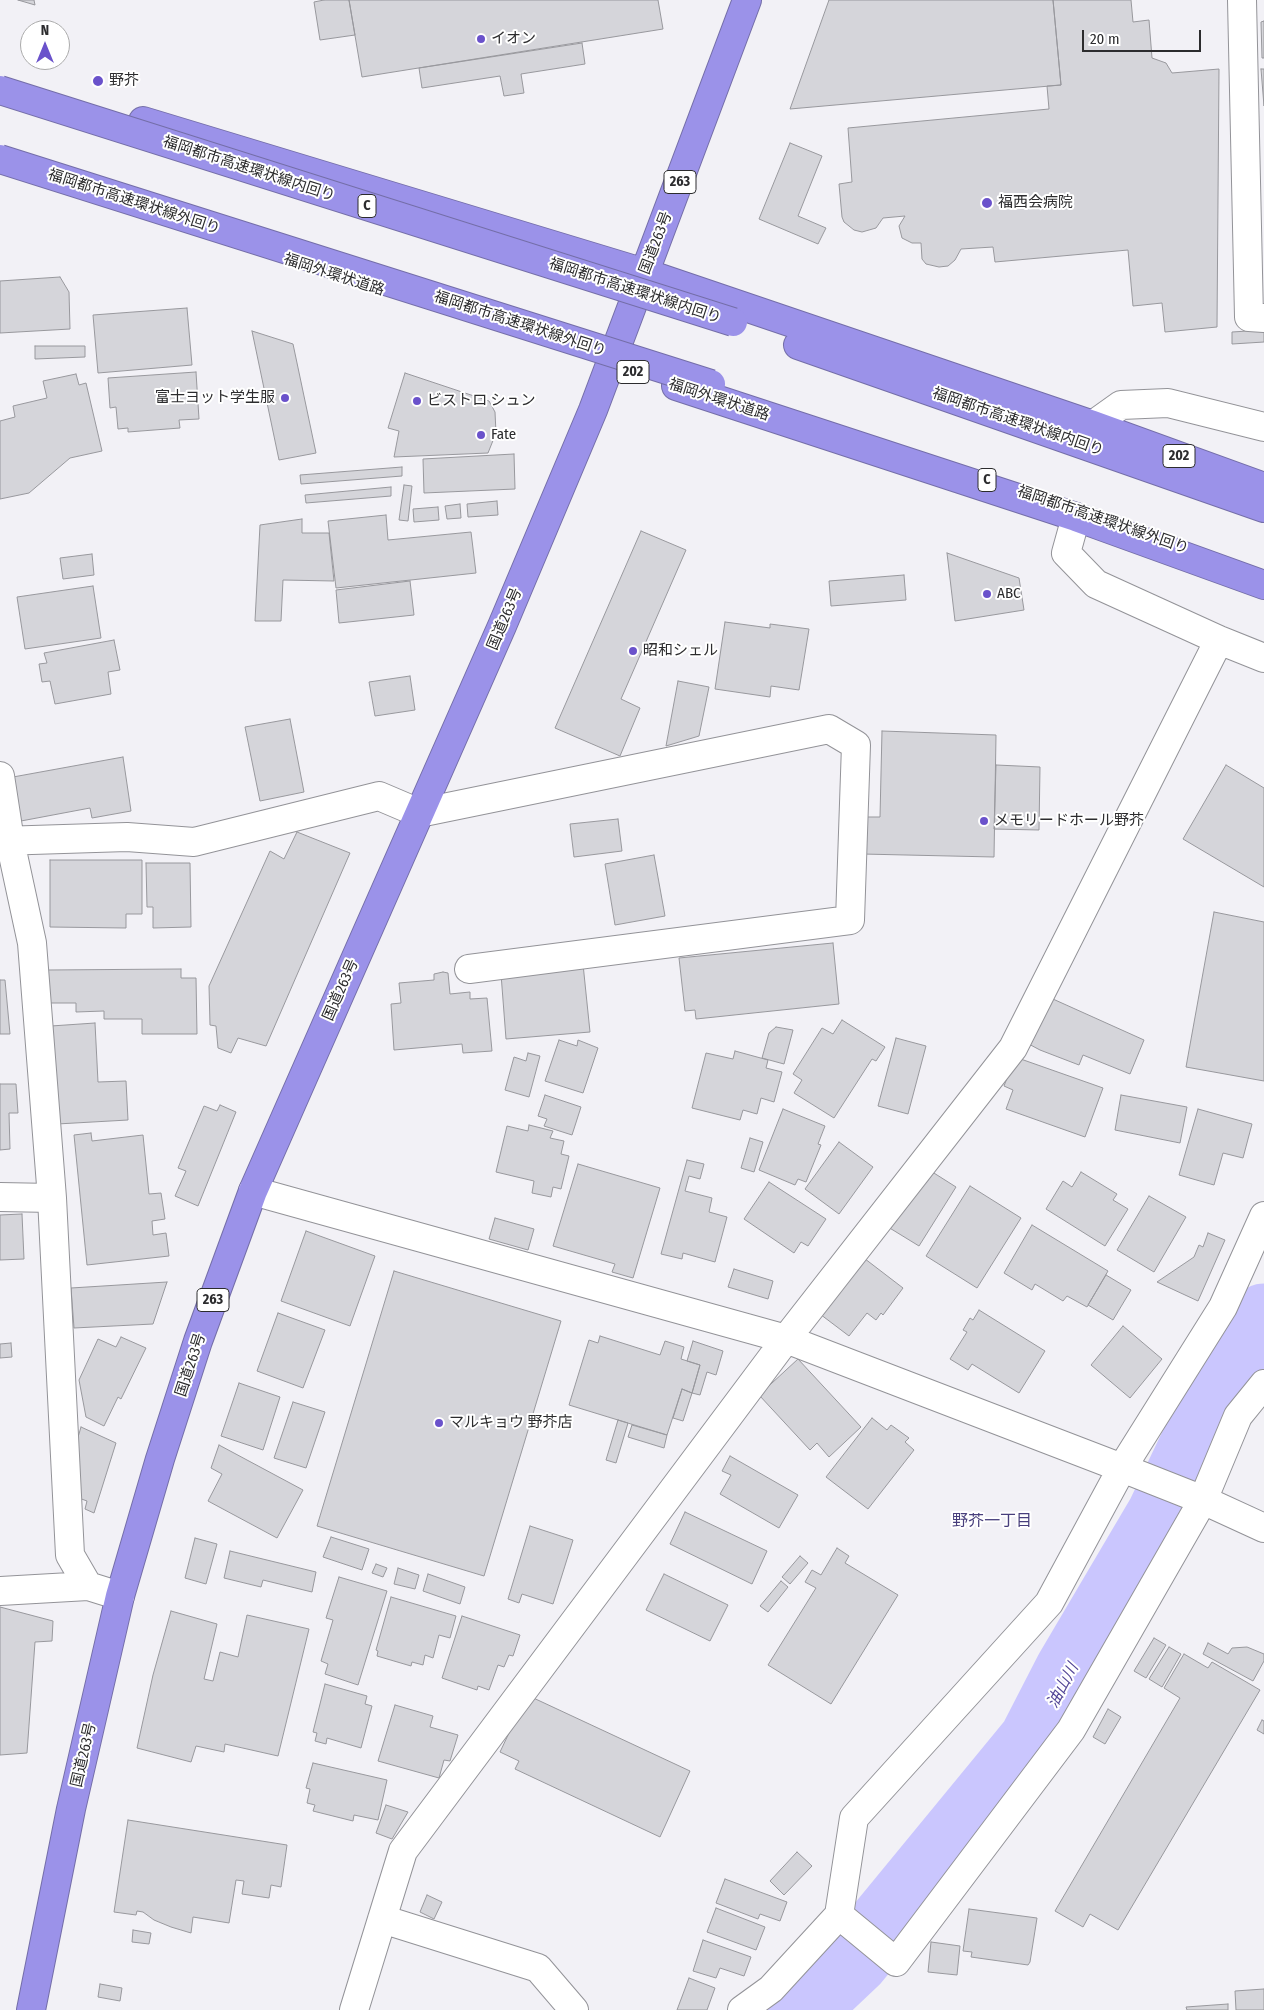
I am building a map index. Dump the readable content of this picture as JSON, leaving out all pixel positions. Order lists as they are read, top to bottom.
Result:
{
  "streets": {
    "highway": [
      "福岡都市高速環状線内回り",
      "263",
      "福岡都市高速環状線外回り",
      "C",
      "国道263号",
      "福岡外環状道路",
      "202"
    ]
  },
  "crossings": [
    ["国道263号", "福岡外環状道路"],
    ["国道263号", "202"]
  ],
  "districts": ["野芥一丁目"],
  "water": ["油山川"],
  "places": [
    "イオン",
    "野芥",
    "福西会病院",
    "富士ヨット学生服",
    "ビストロ シュン",
    "Fate",
    "ABC",
    "昭和シェル",
    "メモリードホール野芥",
    "マルキョウ 野芥店"
  ],
  "scale_bar": "20 m",
  "north": "top"
}
